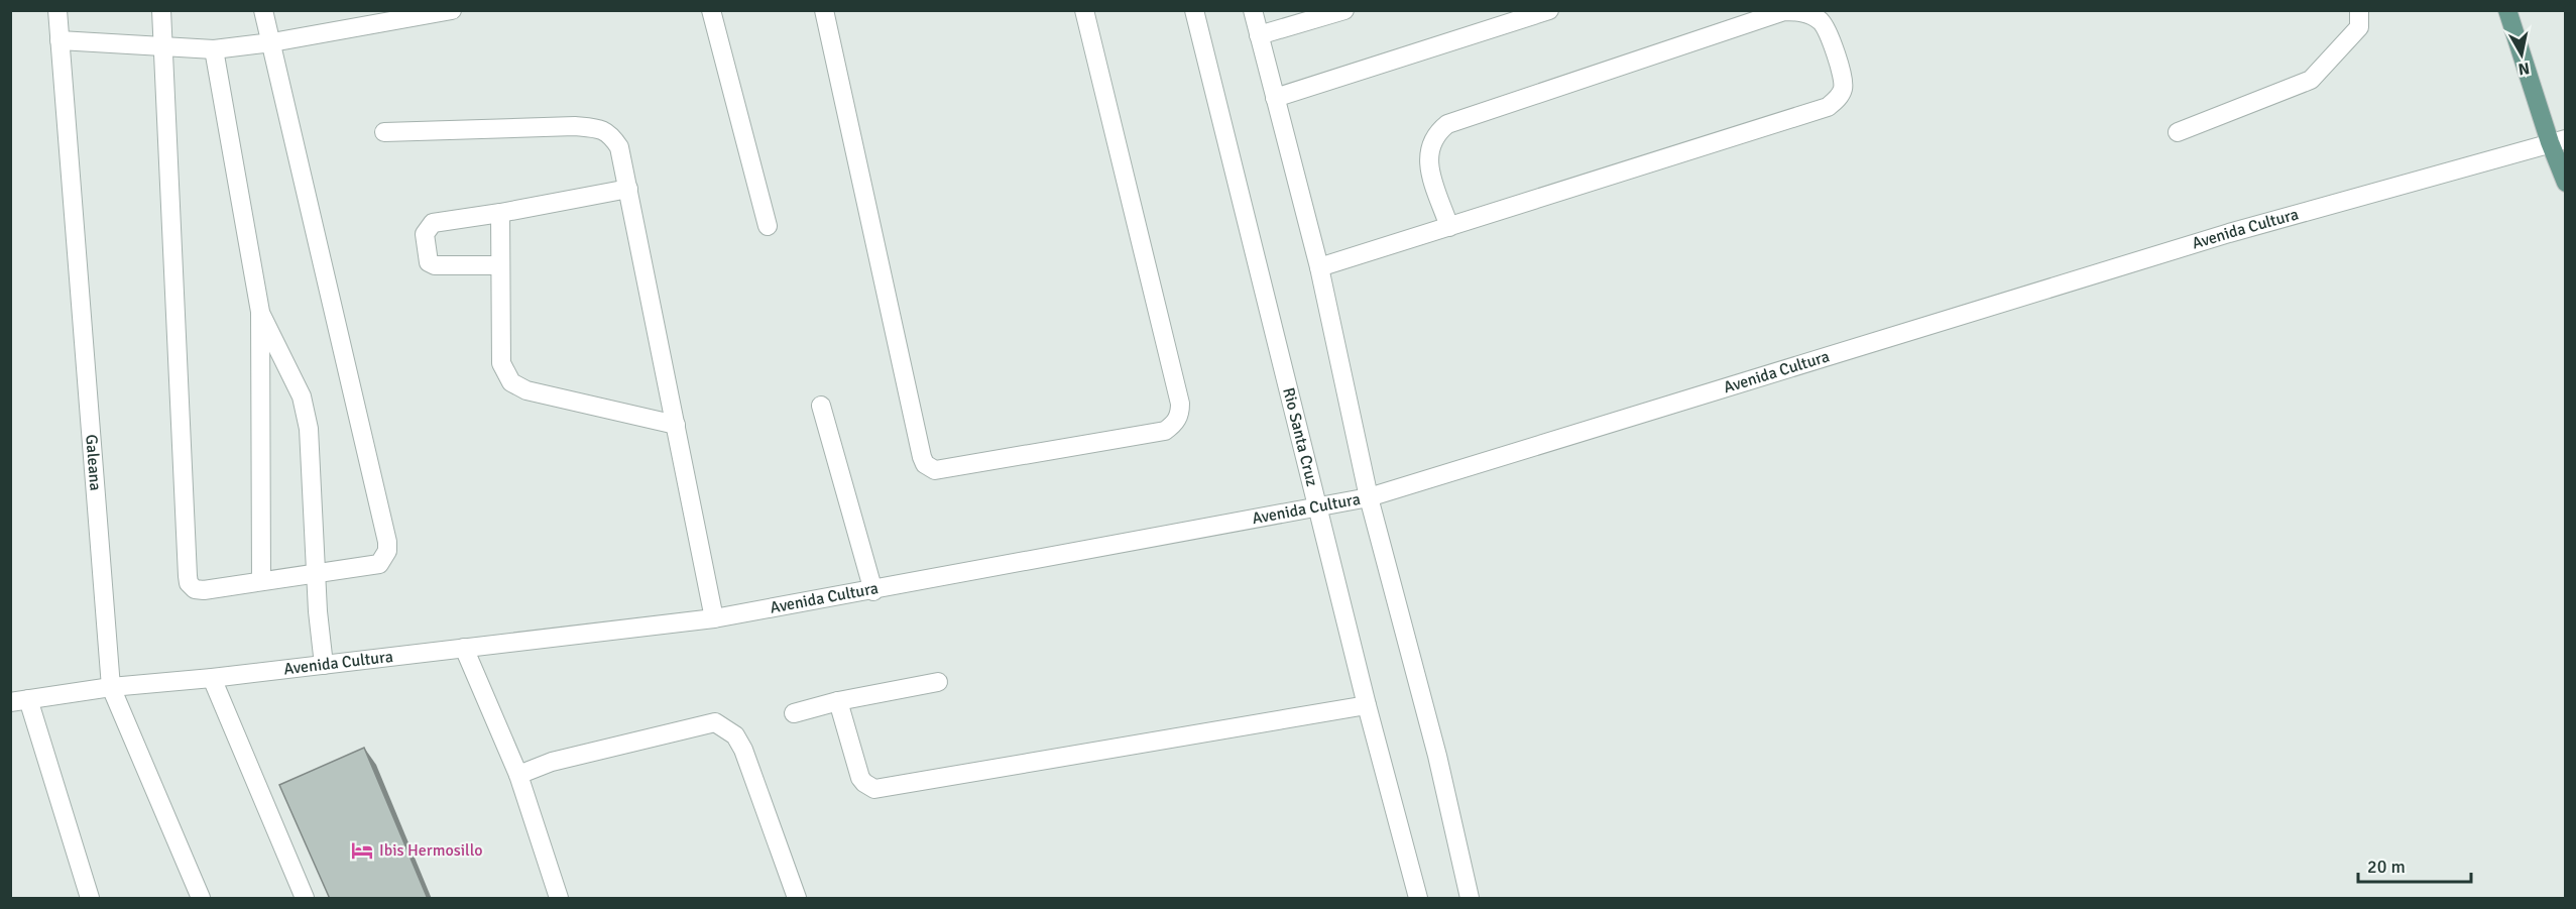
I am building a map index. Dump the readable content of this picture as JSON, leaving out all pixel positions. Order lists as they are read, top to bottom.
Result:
{
  "streets": {
    "street": ["Avenida Cultura", "Rio Santa Cruz", "Galeana"]
  },
  "crossings": [
    ["Avenida Cultura", "Rio Santa Cruz"],
    ["Avenida Cultura", "Galeana"]
  ],
  "places": {
    "hotel": ["Ibis Hermosillo"]
  },
  "scale_bar": "20 m",
  "north": "bottom"
}
